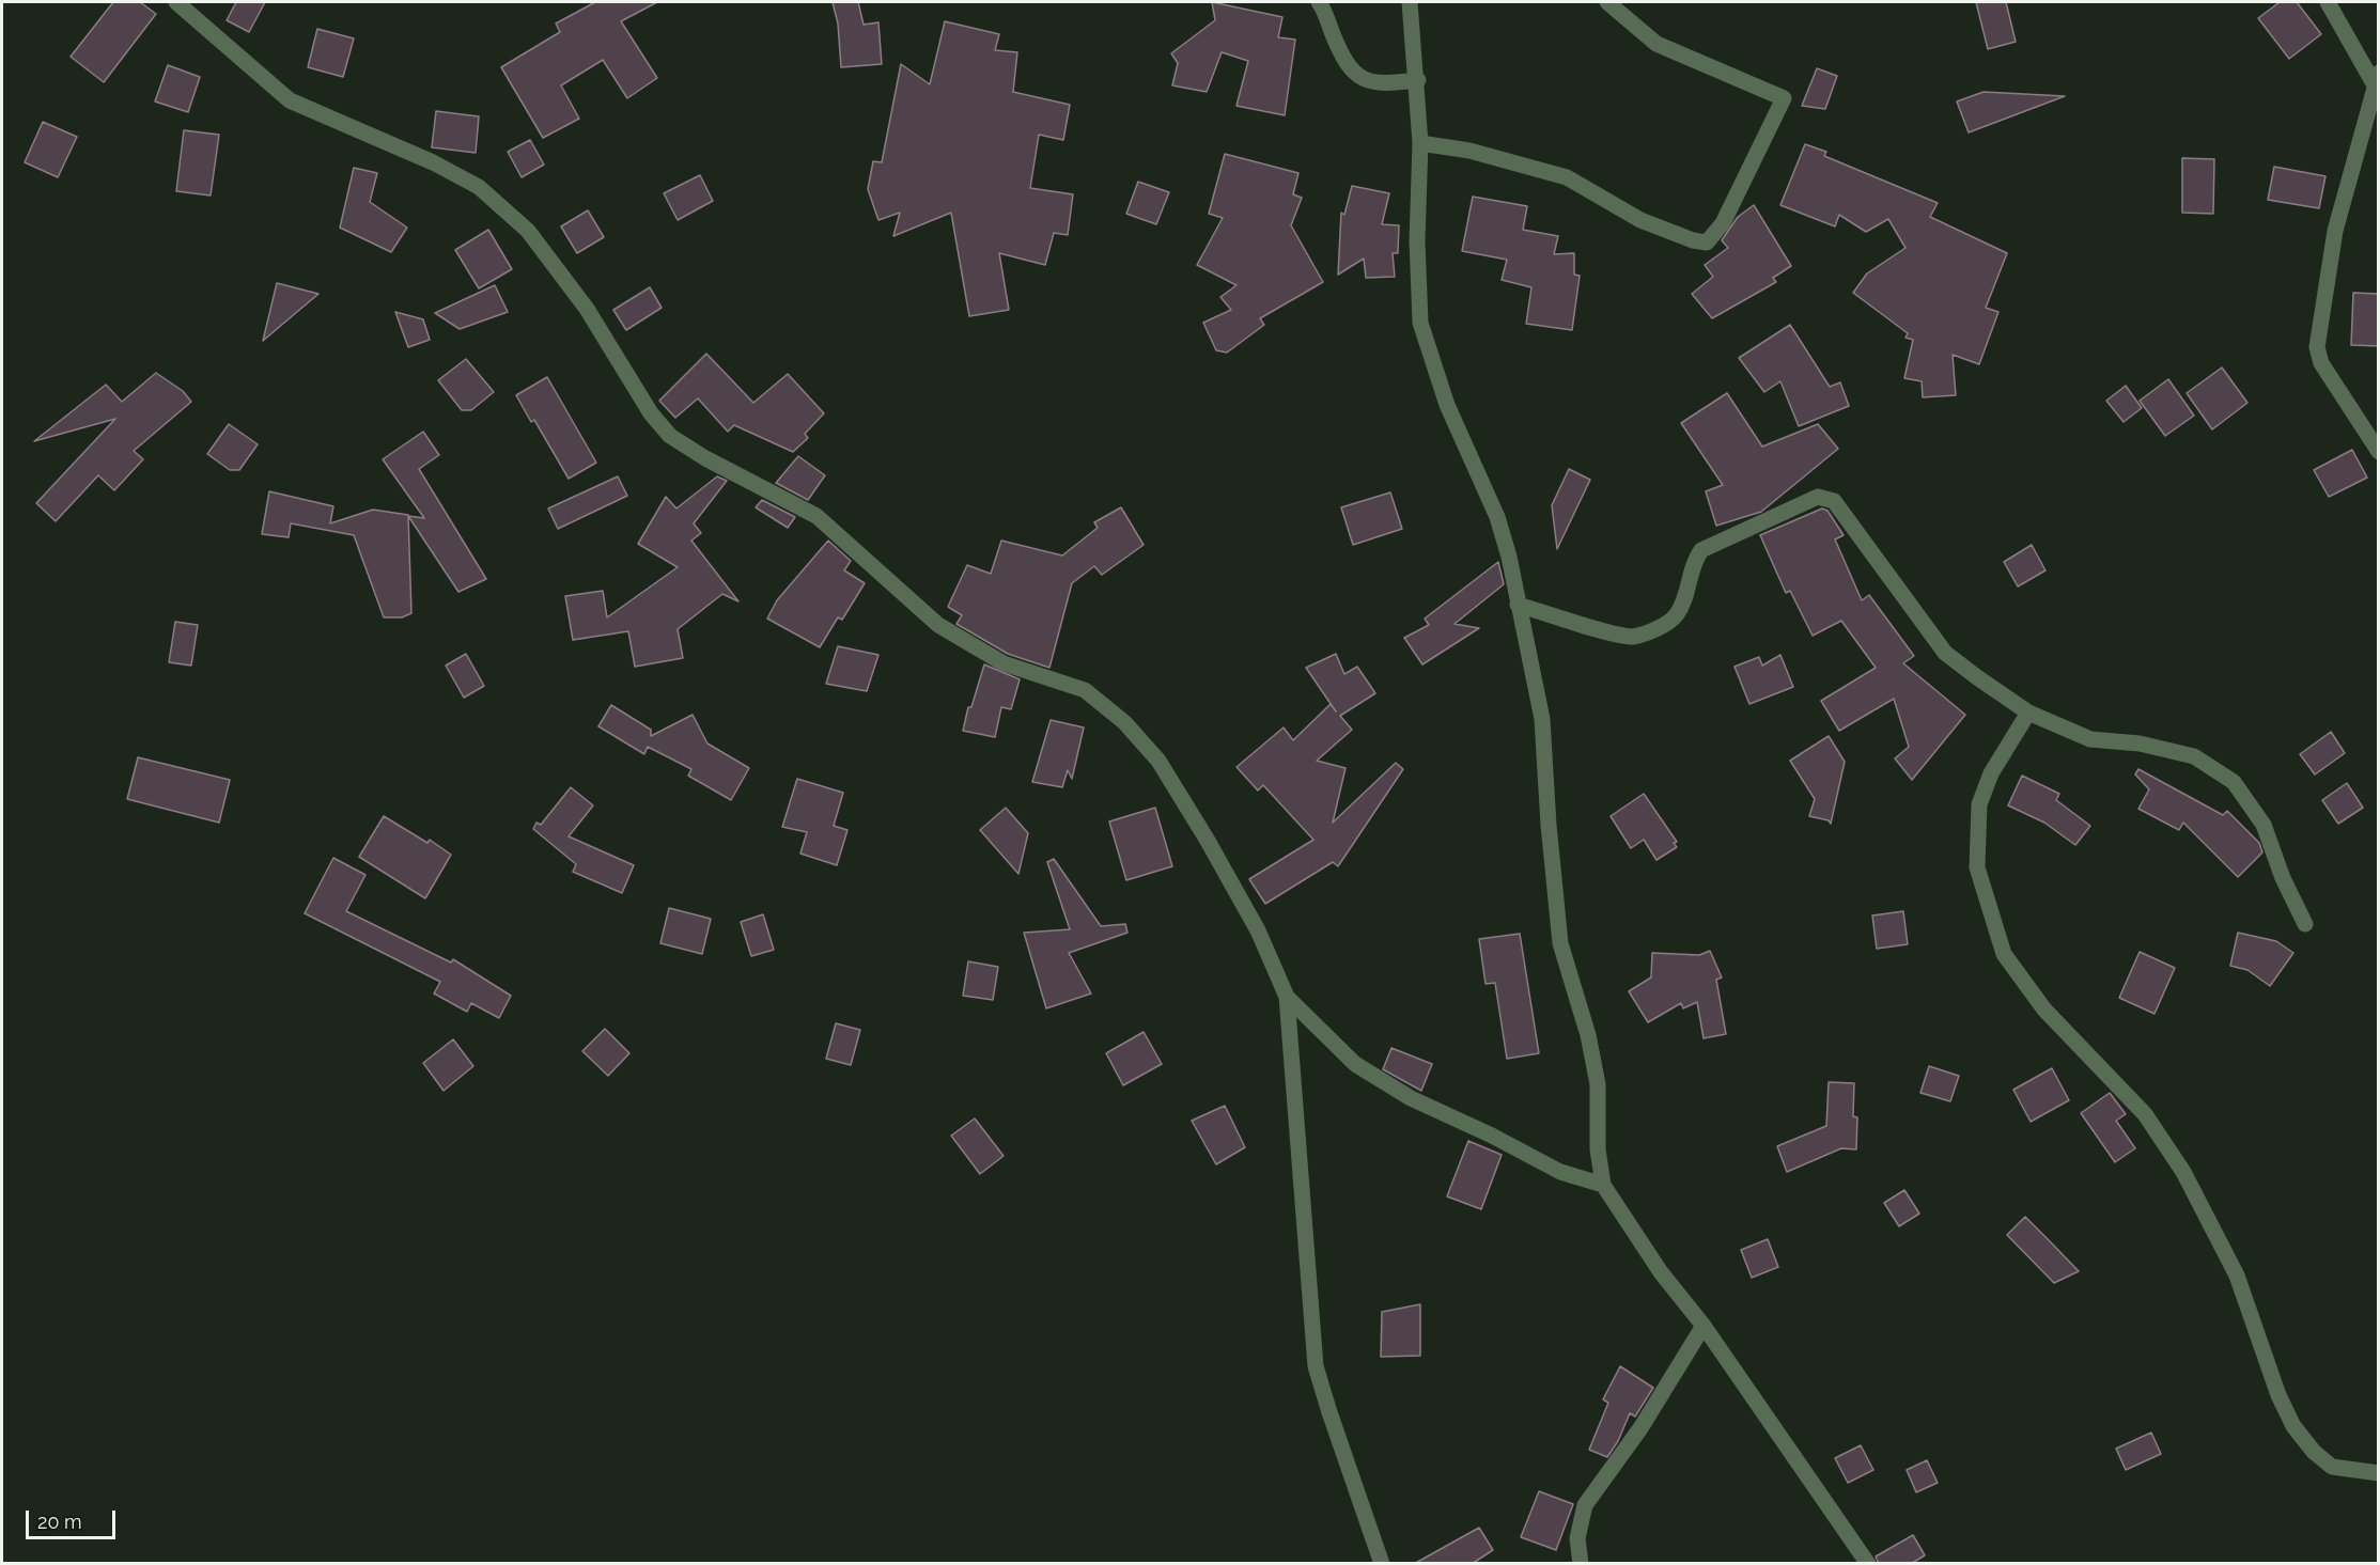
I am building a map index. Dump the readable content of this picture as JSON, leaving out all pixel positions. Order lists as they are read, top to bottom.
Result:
{
  "scale_bar": "20 m"
}
